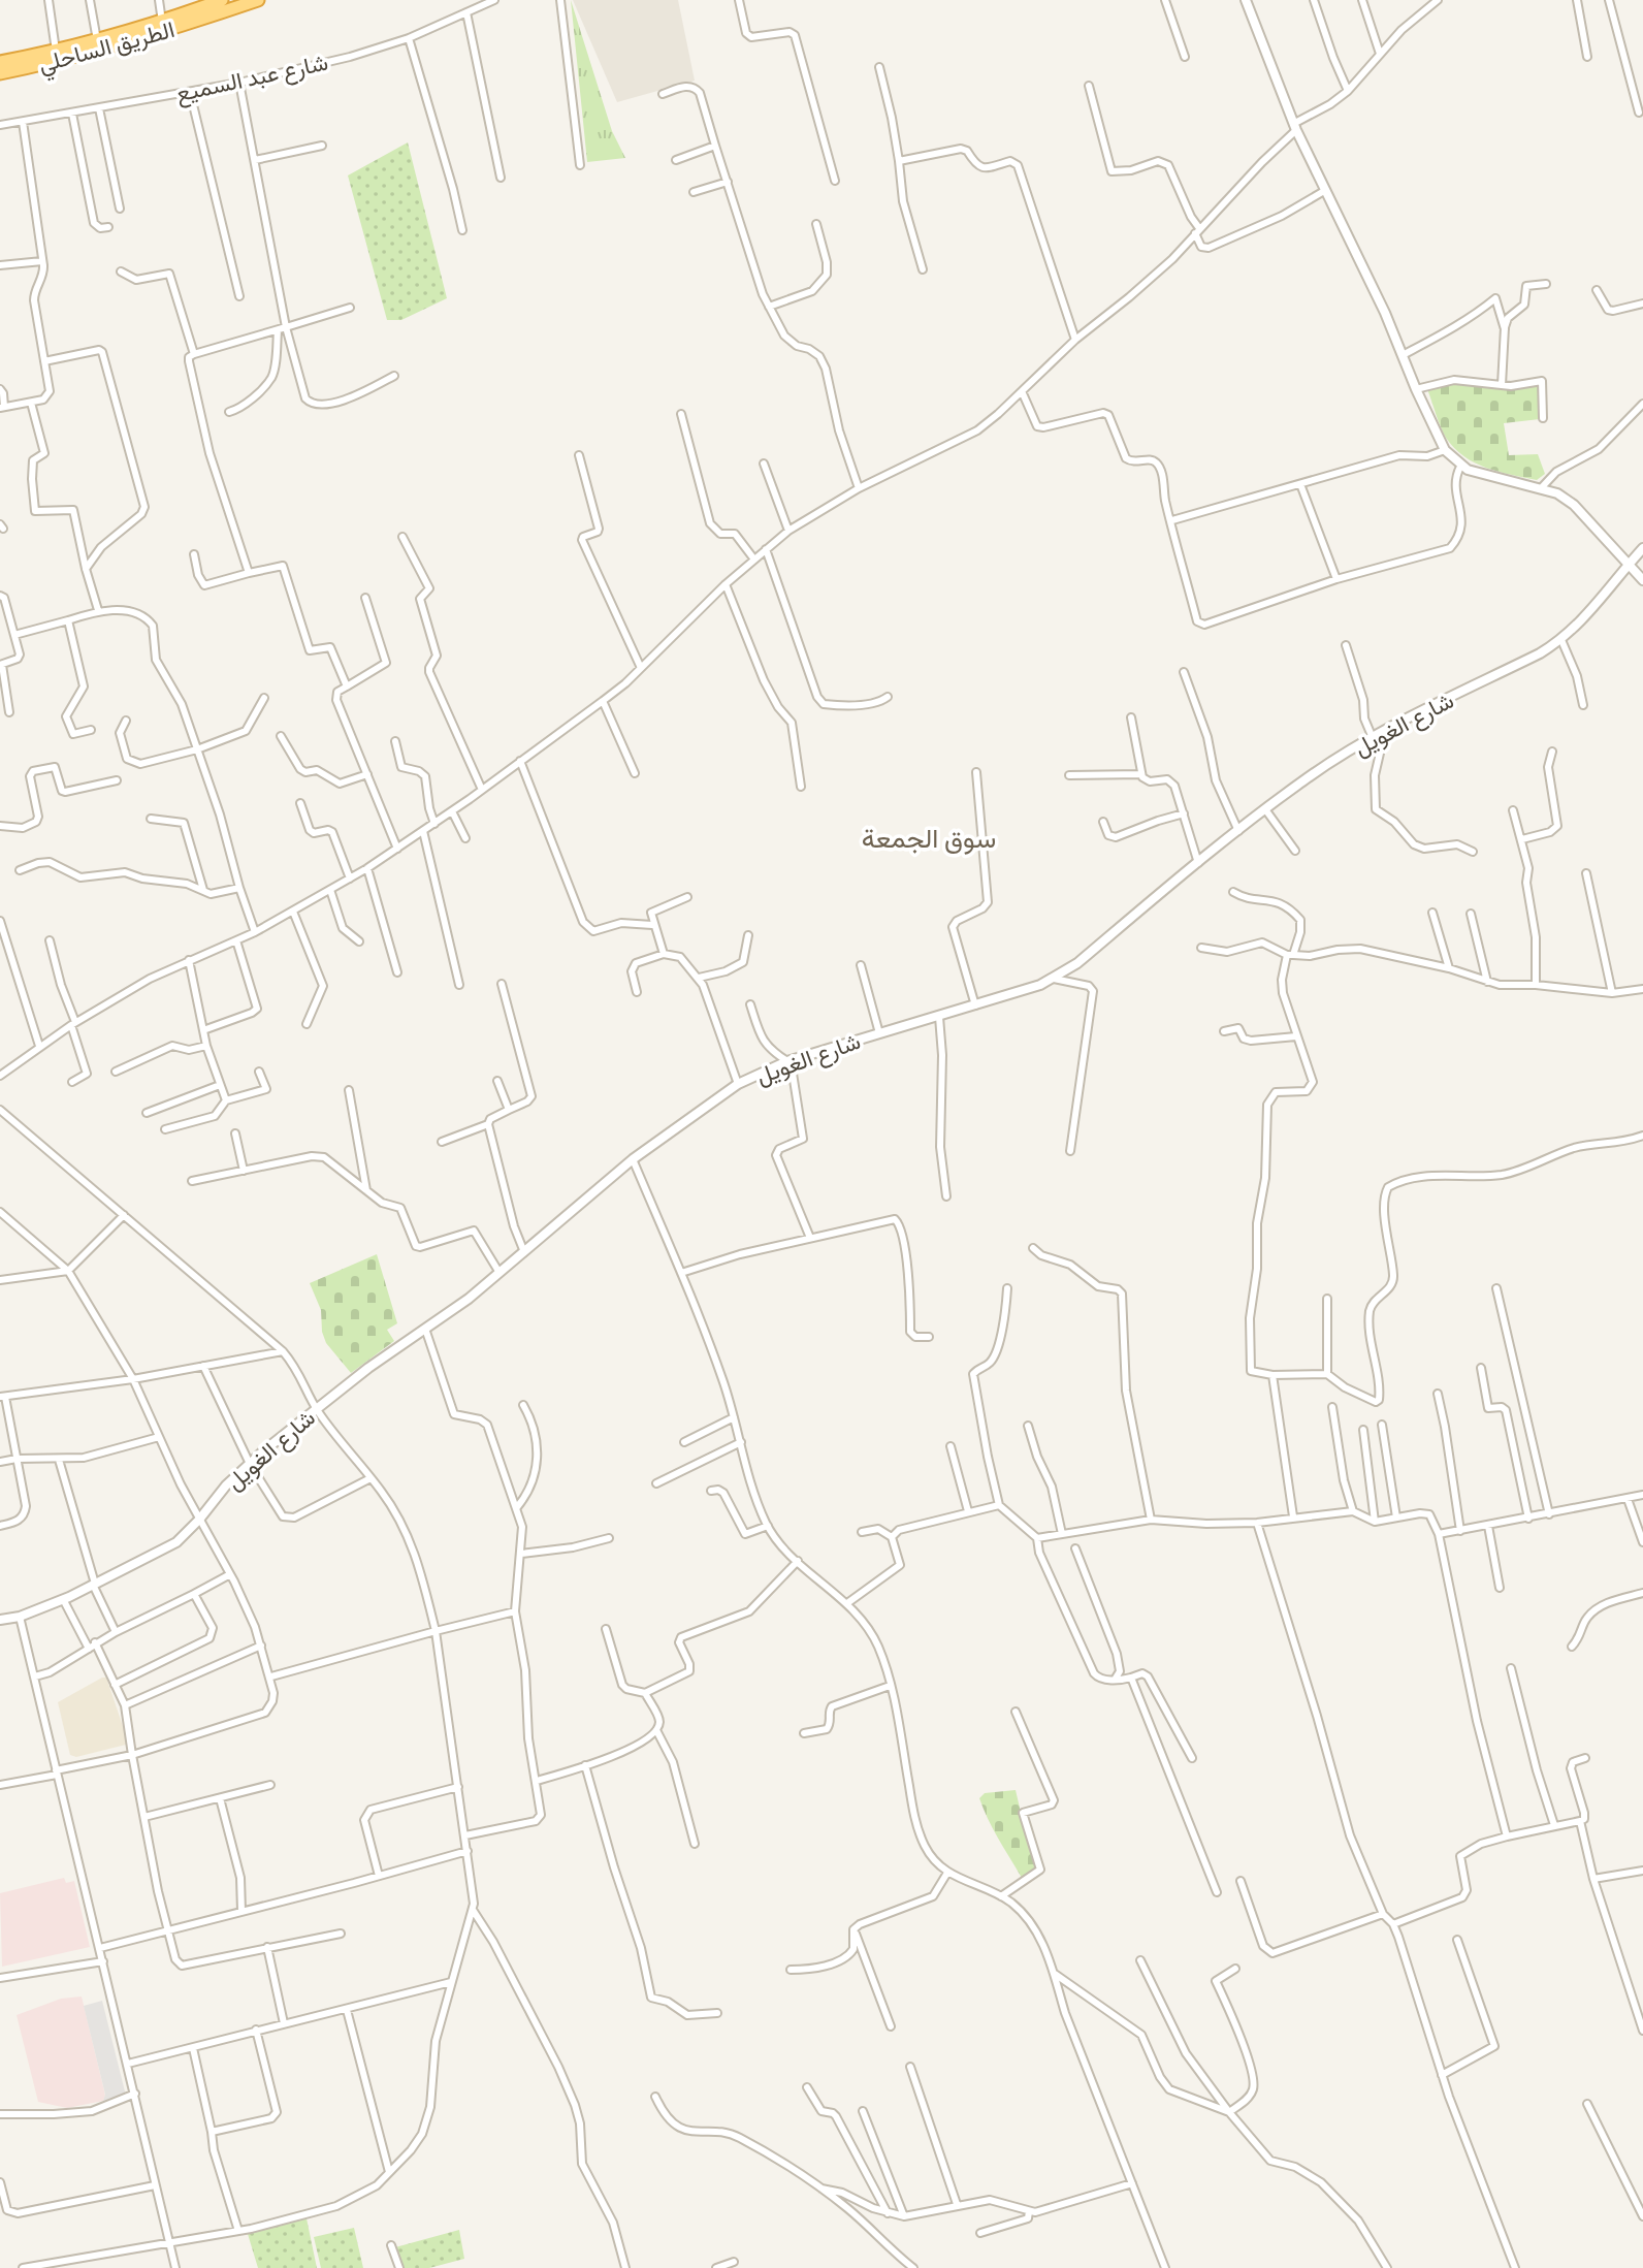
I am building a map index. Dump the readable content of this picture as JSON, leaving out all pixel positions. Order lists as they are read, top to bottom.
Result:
{
  "streets": {
    "highway": ["الطريق الساحلي"],
    "street": ["شارع عبد السميع", "شارع الغويل"]
  },
  "districts": ["سوق الجمعة"]
}
